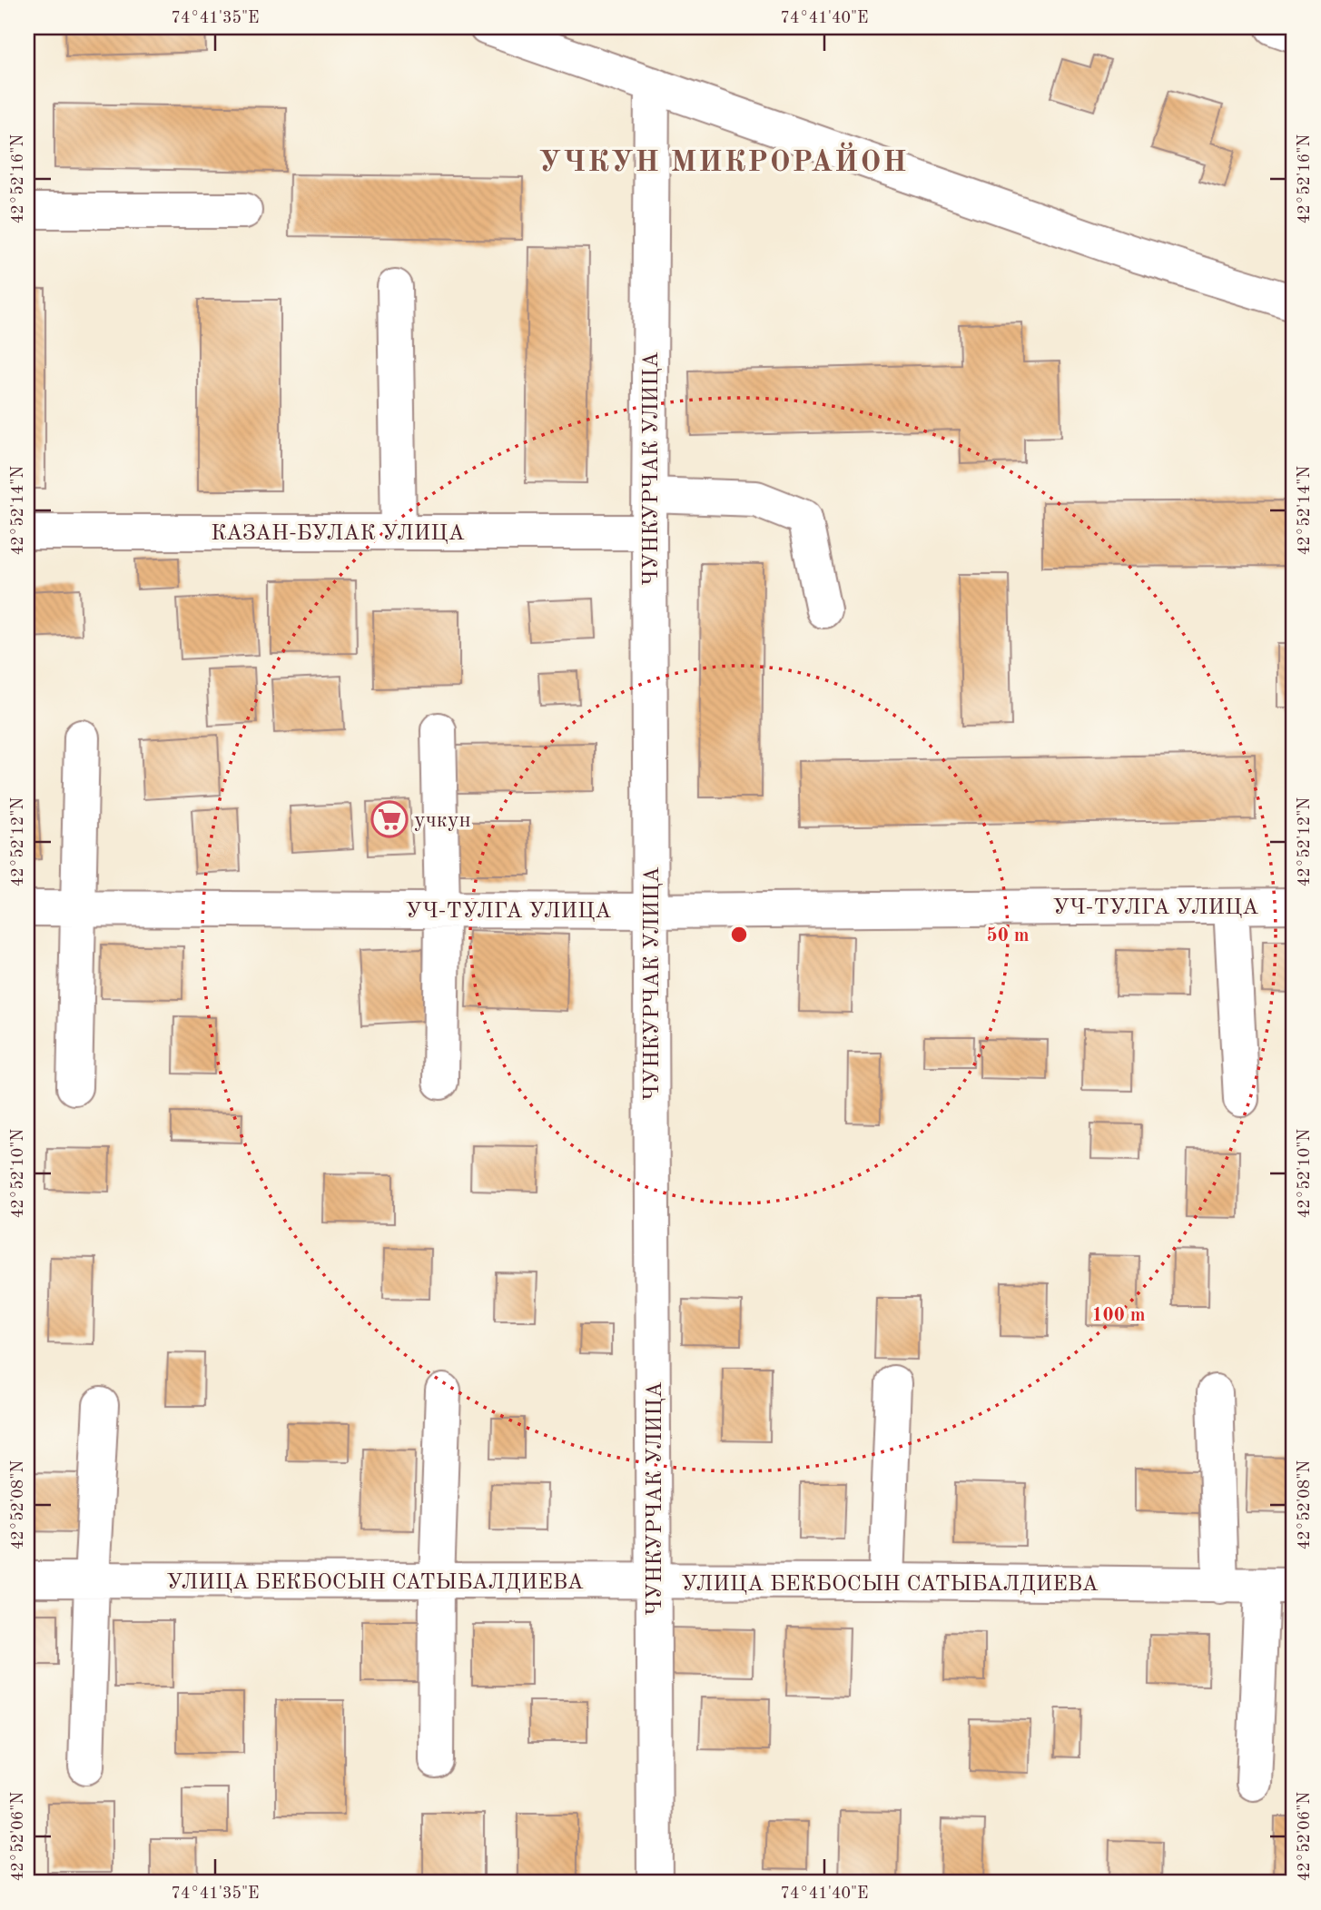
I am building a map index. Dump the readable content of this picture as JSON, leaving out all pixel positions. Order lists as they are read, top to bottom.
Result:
{
  "streets": {
    "street": [
      "ЧУНКУРЧАК УЛИЦА",
      "КАЗАН-БУЛАК УЛИЦА",
      "УЧ-ТУЛГА УЛИЦА",
      "УЛИЦА БЕКБОСЫН САТЫБАЛДИЕВА"
    ]
  },
  "crossings": [
    ["ЧУНКУРЧАК УЛИЦА", "КАЗАН-БУЛАК УЛИЦА"],
    ["ЧУНКУРЧАК УЛИЦА", "УЧ-ТУЛГА УЛИЦА"],
    ["ЧУНКУРЧАК УЛИЦА", "УЛИЦА БЕКБОСЫН САТЫБАЛДИЕВА"]
  ],
  "districts": ["УЧКУН МИКРОРАЙОН"],
  "places": {
    "supermarket": ["учкун"]
  },
  "coordinates": [
    "74°41'35\"E",
    "74°41'40\"E",
    "42°52'16\"N",
    "42°52'14\"N",
    "42°52'12\"N",
    "42°52'10\"N",
    "42°52'08\"N",
    "42°52'06\"N"
  ],
  "rings": ["50 m", "100 m"]
}
